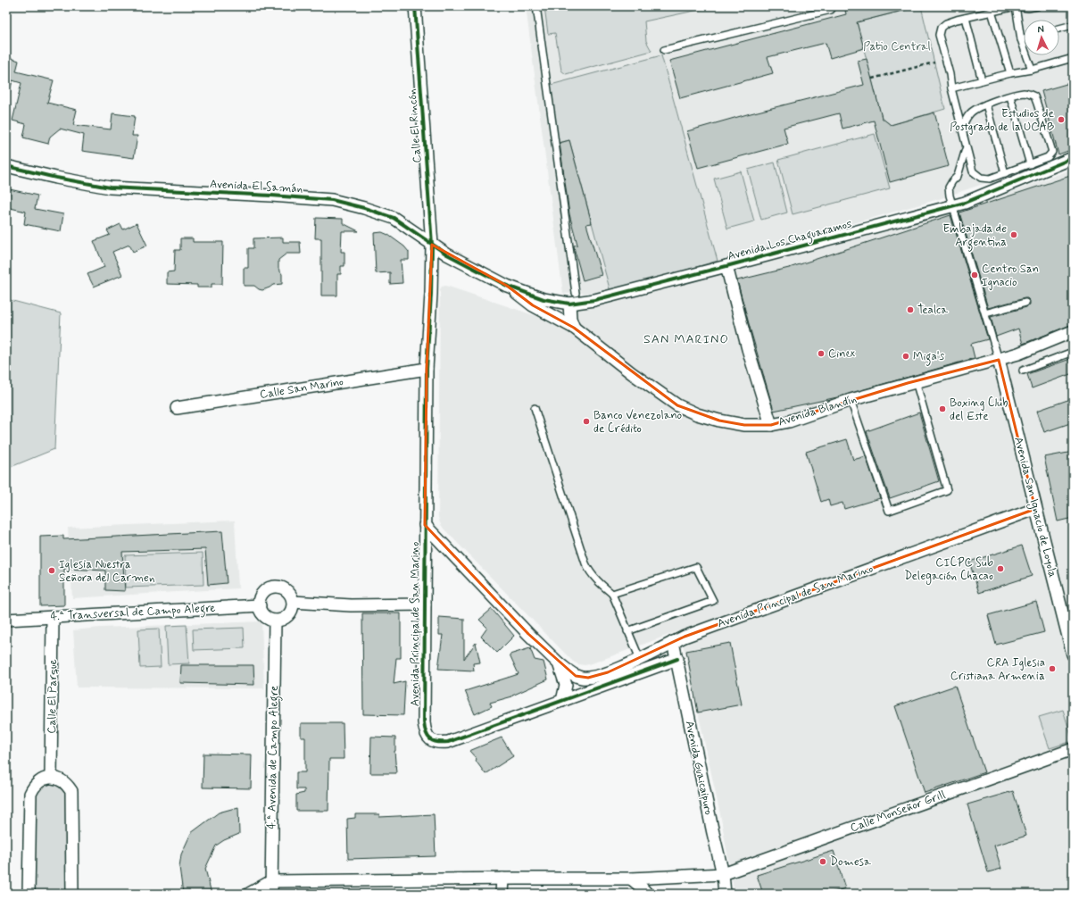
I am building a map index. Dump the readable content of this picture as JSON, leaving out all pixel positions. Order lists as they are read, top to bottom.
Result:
{
  "streets": {
    "street": [
      "Calle El Rincón",
      "Avenida El Samán",
      "Avenida Los Chaguaramos",
      "Calle San Marino",
      "Avenida Blandín",
      "Avenida San Ignacio de Loyola",
      "Avenida Principal de San Marino",
      "4.ª Transversal de Campo Alegre",
      "Calle El Parque",
      "4.ª Avenida de Campo Alegre",
      "Avenida Guaicaipuro",
      "Calle Monseñor Grill"
    ]
  },
  "crossings": [
    ["Calle El Rincón", "Avenida El Samán"],
    ["Calle El Rincón", "Avenida Principal de San Marino"],
    ["Avenida El Samán", "Avenida Los Chaguaramos"],
    ["Avenida El Samán", "Avenida Blandín"],
    ["Avenida El Samán", "Avenida Principal de San Marino"],
    ["Avenida Los Chaguaramos", "Avenida Blandín"],
    ["Calle San Marino", "Avenida Principal de San Marino"],
    ["Avenida Blandín", "Avenida San Ignacio de Loyola"],
    ["Avenida San Ignacio de Loyola", "Avenida Principal de San Marino"],
    ["Avenida Principal de San Marino", "Avenida Guaicaipuro"],
    ["4.ª Transversal de Campo Alegre", "Calle El Parque"],
    ["4.ª Transversal de Campo Alegre", "4.ª Avenida de Campo Alegre"],
    ["4.ª Avenida de Campo Alegre", "Calle Monseñor Grill"],
    ["Avenida Guaicaipuro", "Calle Monseñor Grill"]
  ],
  "districts": ["SAN MARINO"],
  "parks": ["Patio Central"],
  "places": [
    "Estudios de Postgrado de la UCAB",
    "Embajada de Argentina",
    "Centro San Ignacio",
    "Tealca",
    "Cinex",
    "Miga's",
    "Boxing Club del Este",
    "Banco Venezolano de Crédito",
    "CICPC Sub Delegación Chacao",
    "Iglesia Nuestra Señora del Carmen",
    "CRA Iglesia Cristiana Armenia",
    "Domesa"
  ],
  "north": "top"
}
